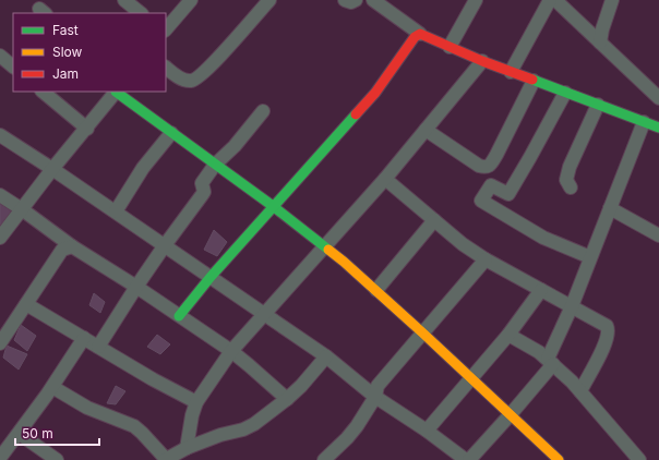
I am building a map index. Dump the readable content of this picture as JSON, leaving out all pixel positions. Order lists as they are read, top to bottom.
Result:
{
  "legend": ["Fast", "Slow", "Jam"],
  "scale_bar": "50 m"
}
